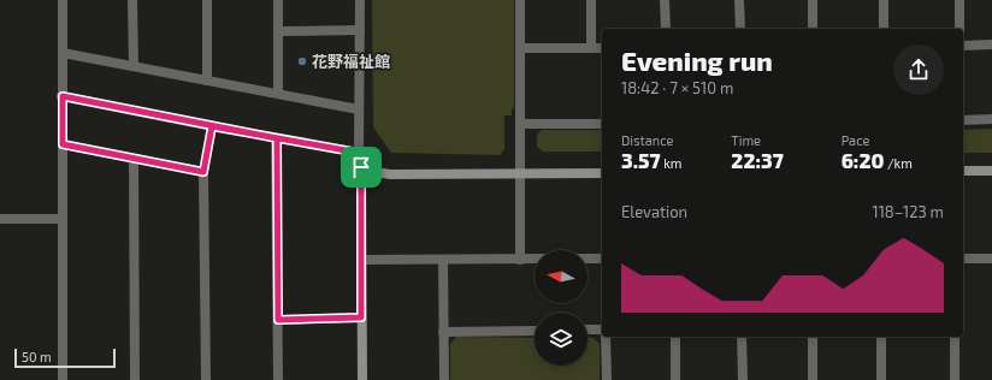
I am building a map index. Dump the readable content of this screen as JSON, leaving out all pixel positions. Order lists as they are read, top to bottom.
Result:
{
  "places": ["花野福祉館"],
  "scale_bar": "50 m",
  "north": "left",
  "page": {
    "heading": ["Evening run", "18:42 · 7 × 510 m"],
    "stats": [
      ["Distance", "3.57 km"],
      ["Time", "22:37"],
      ["Pace", "6:20 /km"]
    ],
    "chart": ["Elevation", "118–123 m"],
    "scale": "50 m"
  }
}
